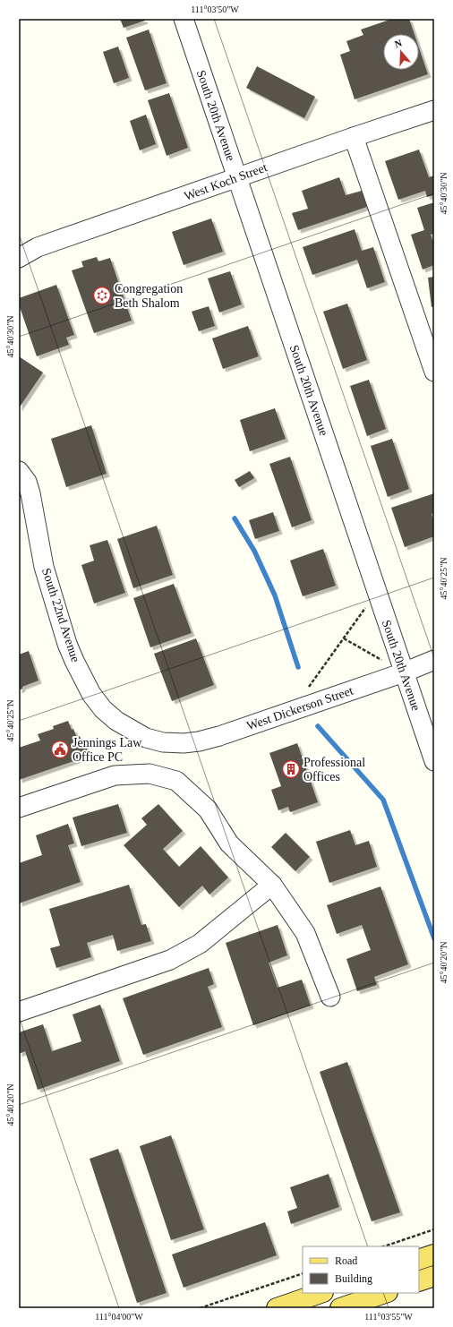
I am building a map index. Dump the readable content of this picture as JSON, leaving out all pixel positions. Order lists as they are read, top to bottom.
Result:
{
  "streets": {
    "street": [
      "South 20th Avenue",
      "West Koch Street",
      "South 22nd Avenue",
      "West Dickerson Street"
    ]
  },
  "crossings": [
    ["South 20th Avenue", "West Koch Street"],
    ["South 20th Avenue", "West Dickerson Street"],
    ["South 22nd Avenue", "West Dickerson Street"]
  ],
  "places": {
    "synagogue": ["Congregation Beth Shalom"],
    "public building": ["Jennings Law Office PC"],
    "building": ["Professional Offices"]
  },
  "legend": ["Road", "Building"],
  "north": "top",
  "coordinates": [
    "111°03'50\"W",
    "45°40'30\"N",
    "45°40'25\"N",
    "45°40'20\"N",
    "111°04'00\"W",
    "111°03'55\"W"
  ]
}
